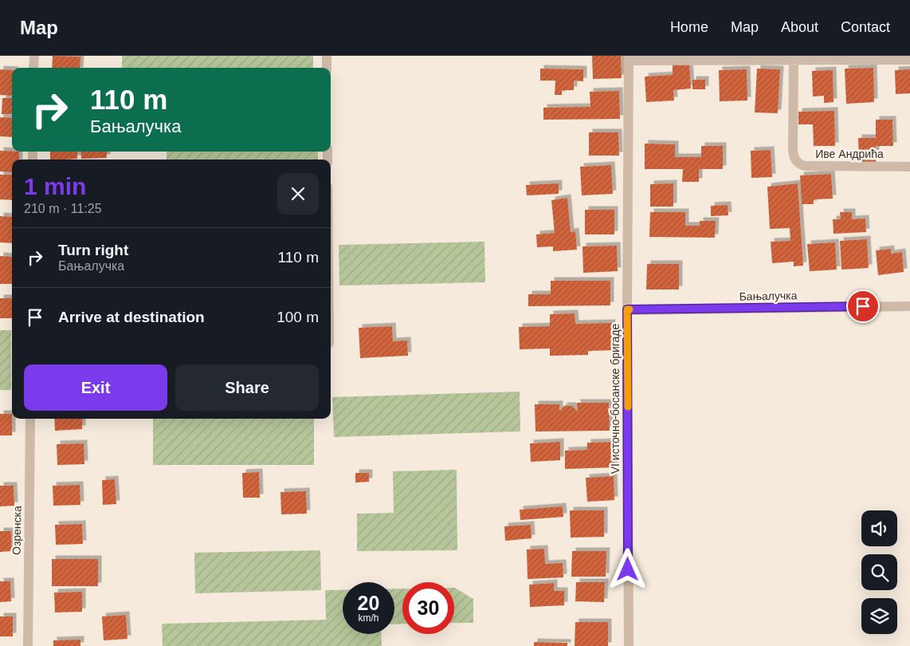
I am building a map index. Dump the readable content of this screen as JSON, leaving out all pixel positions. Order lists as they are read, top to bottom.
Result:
{
  "streets": {
    "street": [
      "Иве Андрића",
      "Бањалучка",
      "VI источно-босанске бригаде",
      "Озренска"
    ]
  },
  "crossings": [
    ["Бањалучка", "VI источно-босанске бригаде"]
  ],
  "page": {
    "header": "Map",
    "nav": [
      "Home",
      "Map",
      "About",
      "Contact"
    ],
    "turn": ["110 m", "Бањалучка"],
    "heading": ["1 min", "210 m · 11:25"],
    "list": [
      {
        "name": "Turn right",
        "note": "Бањалучка",
        "value": "110 m"
      },
      {
        "name": "Arrive at destination",
        "value": "100 m"
      }
    ],
    "buttons": ["Exit", "Share"],
    "speed": "20 km/h",
    "limit": "30"
  }
}
